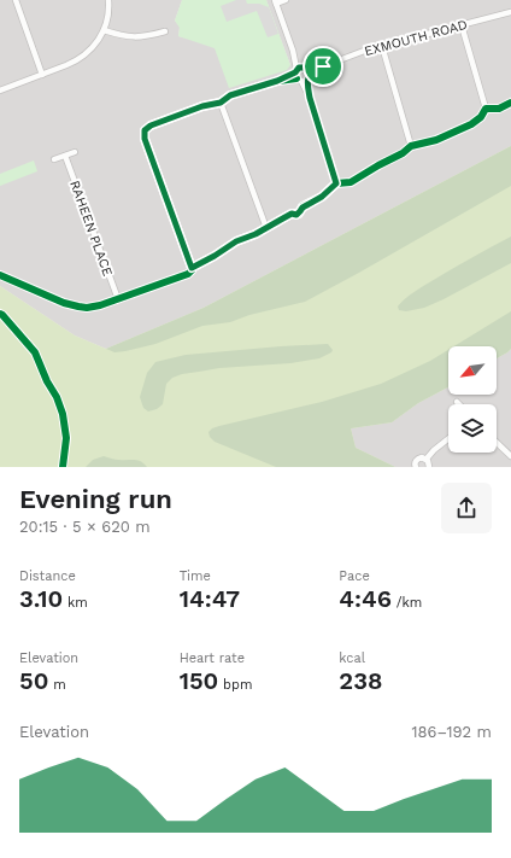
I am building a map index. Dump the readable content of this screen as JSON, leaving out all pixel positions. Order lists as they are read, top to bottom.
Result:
{
  "streets": {
    "street": ["EXMOUTH ROAD", "RAHEEN PLACE"]
  },
  "north": "bottom left",
  "page": {
    "heading": ["Evening run", "20:15 · 5 × 620 m"],
    "stats": [
      ["Distance", "3.10 km"],
      ["Time", "14:47"],
      ["Pace", "4:46 /km"],
      ["Elevation", "50 m"],
      ["Heart rate", "150 bpm"],
      ["kcal", "238"]
    ],
    "chart": ["Elevation", "186–192 m"]
  }
}
